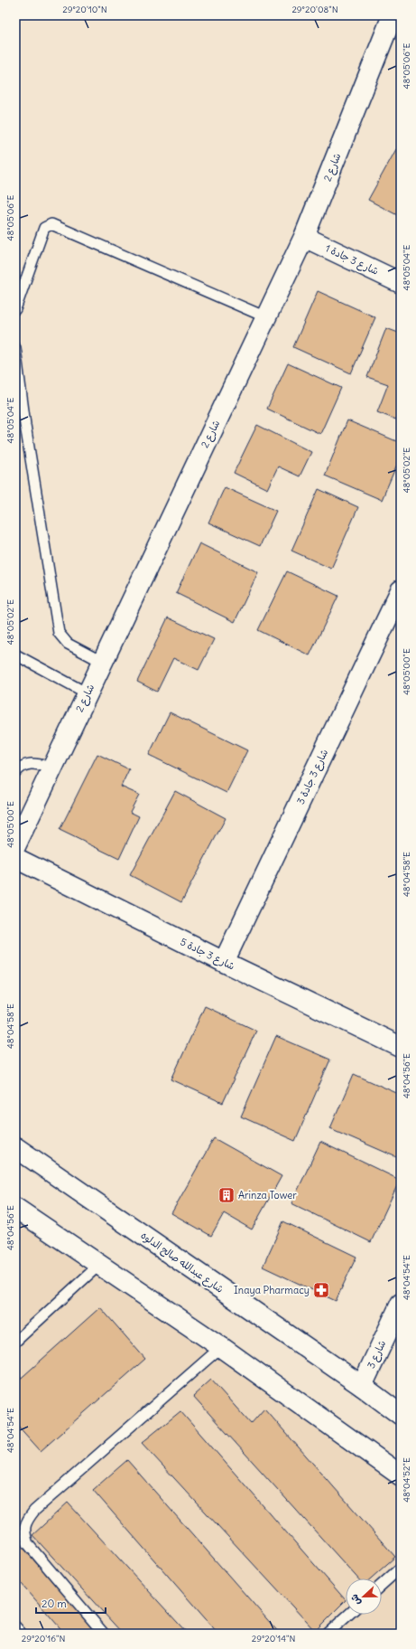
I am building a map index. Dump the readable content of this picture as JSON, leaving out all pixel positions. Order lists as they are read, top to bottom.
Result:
{
  "streets": {
    "street": [
      "شارع 2",
      "شارع 3 جادة 1",
      "شارع 3 جادة 3",
      "شارع 3 جادة 5",
      "شارع عبدالله صالح الدلوه",
      "شارع 3"
    ]
  },
  "crossings": [
    ["شارع 2", "شارع 3 جادة 1"],
    ["شارع 3 جادة 3", "شارع 3 جادة 5"],
    ["شارع عبدالله صالح الدلوه", "شارع 3"]
  ],
  "places": {
    "building": ["Arinza Tower"],
    "pharmacy": ["Inaya Pharmacy"]
  },
  "scale_bar": "20 m",
  "north": "left",
  "coordinates": [
    "29°20'10\"N",
    "29°20'08\"N",
    "48°05'06\"E",
    "48°05'04\"E",
    "48°05'02\"E",
    "48°05'00\"E",
    "48°04'58\"E",
    "48°04'56\"E",
    "48°04'54\"E",
    "48°04'52\"E",
    "29°20'16\"N",
    "29°20'14\"N"
  ]
}
